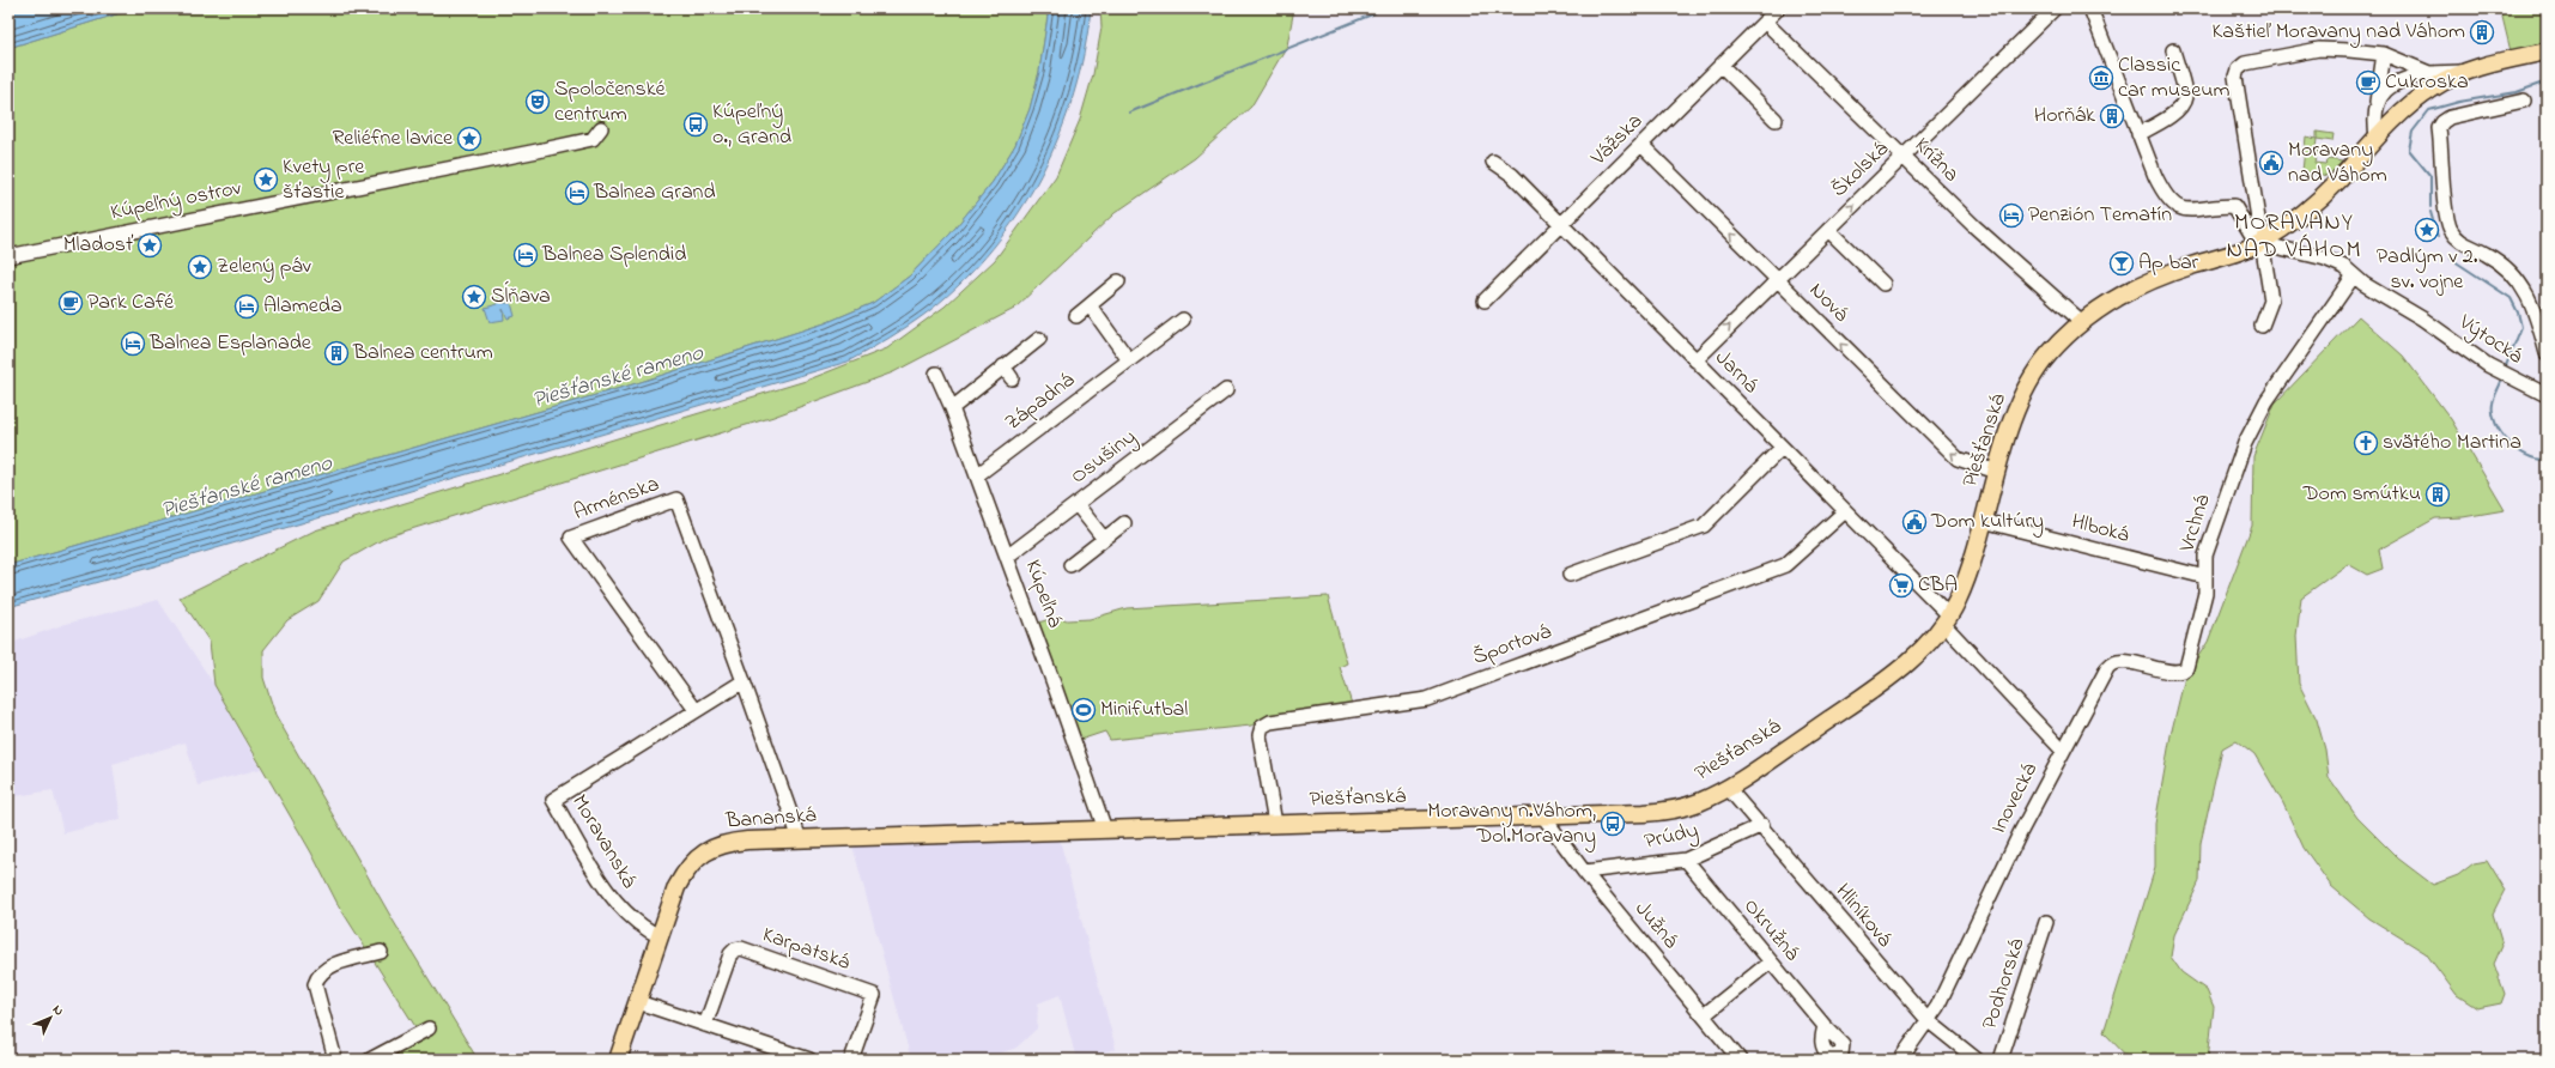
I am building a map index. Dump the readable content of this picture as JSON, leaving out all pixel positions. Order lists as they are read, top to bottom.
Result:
{
  "streets": {
    "main road": ["Piešťanská", "Bananská"],
    "street": [
      "Vážska",
      "Krížna",
      "Školská",
      "Kúpeľný ostrov",
      "Nová",
      "Výtocká",
      "Jarná",
      "Západná",
      "Osušiny",
      "Arménska",
      "Vrchná",
      "Hlboká",
      "Kúpeľná",
      "Športová",
      "Inovecká",
      "Prúdy",
      "Moravanská",
      "Hliníková",
      "Južná",
      "Okružná",
      "Karpatská",
      "Podhorská"
    ]
  },
  "crossings": [
    ["Vážska", "Krížna"],
    ["Vážska", "Nová"],
    ["Vážska", "Jarná"],
    ["Krížna", "Školská"],
    ["Krížna", "Piešťanská"],
    ["Školská", "Nová"],
    ["Školská", "Jarná"],
    ["Nová", "Piešťanská"],
    ["Výtocká", "Piešťanská"],
    ["Výtocká", "Vrchná"],
    ["Jarná", "Piešťanská"],
    ["Jarná", "Športová"],
    ["Jarná", "Inovecká"],
    ["Západná", "Kúpeľná"],
    ["Piešťanská", "Hlboká"],
    ["Piešťanská", "Kúpeľná"],
    ["Piešťanská", "Športová"],
    ["Piešťanská", "Inovecká"],
    ["Piešťanská", "Bananská"],
    ["Piešťanská", "Hliníková"],
    ["Piešťanská", "Južná"],
    ["Osušiny", "Kúpeľná"],
    ["Arménska", "Moravanská"],
    ["Vrchná", "Hlboká"],
    ["Vrchná", "Inovecká"],
    ["Inovecká", "Hliníková"],
    ["Bananská", "Moravanská"],
    ["Prúdy", "Hliníková"],
    ["Prúdy", "Južná"],
    ["Prúdy", "Okružná"]
  ],
  "one_way": ["Školská"],
  "districts": ["MORAVANY NAD VÁHOM"],
  "water": ["Piešťanské rameno"],
  "places": {
    "building": [
      "Kaštieľ Moravany nad Váhom",
      "Horňák",
      "Balnea centrum",
      "Dom smútku"
    ],
    "museum": ["Classic car museum"],
    "cafe": ["Cukroska", "Park Café"],
    "theatre": ["Spoločenské centrum"],
    "bus stop": ["Kúpeľný o., Grand", "Moravany n.Váhom, Dol.Moravany"],
    "place": [
      "Reliéfne lavice",
      "Kvety pre šťastie",
      "Padlým v 2. sv. vojne",
      "Mladosť",
      "Zelený páv",
      "Sĺňava"
    ],
    "public building": ["Moravany nad Váhom", "Dom kultúry"],
    "hotel": [
      "Balnea Grand",
      "Penzión Tematín",
      "Balnea Splendid",
      "Alameda",
      "Balnea Esplanade"
    ],
    "bar": ["Ap bar"],
    "church": ["svätého Martina"],
    "supermarket": ["CBA"],
    "sports": ["Minifutbal"]
  },
  "north": "top right"
}
